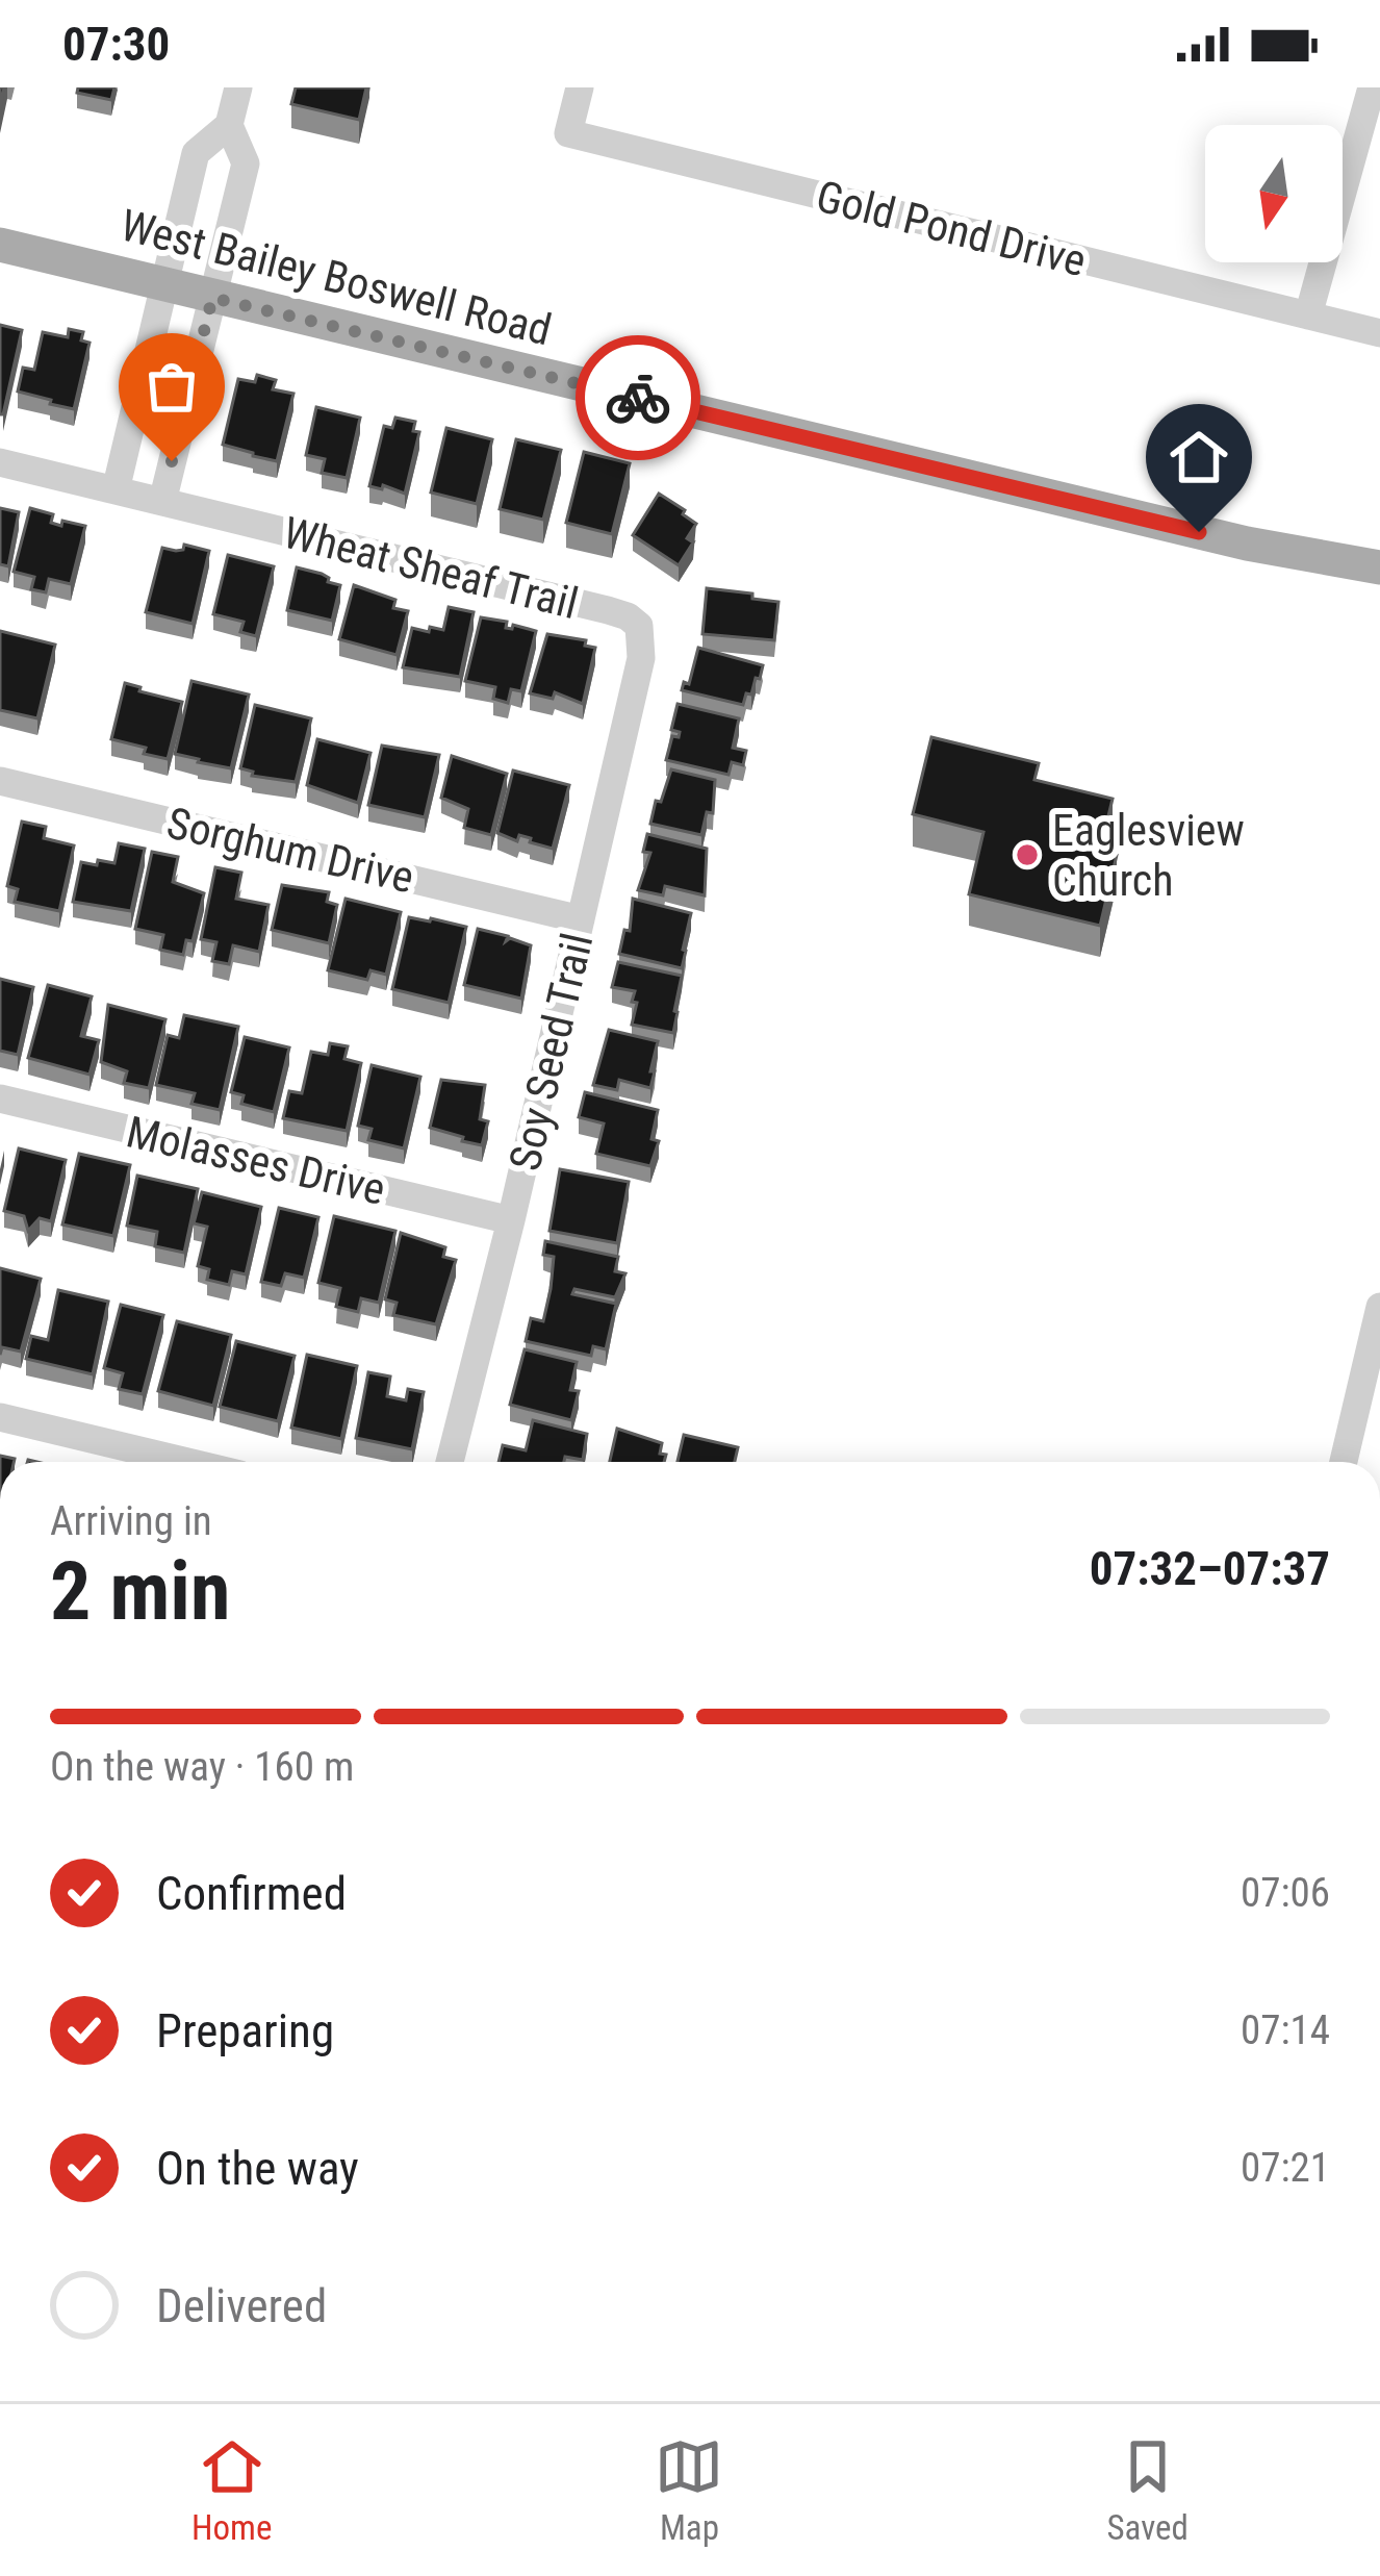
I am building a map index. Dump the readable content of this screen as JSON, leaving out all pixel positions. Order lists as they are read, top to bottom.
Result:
{
  "streets": {
    "main road": ["West Bailey Boswell Road"],
    "street": [
      "Gold Pond Drive",
      "Wheat Sheaf Trail",
      "Sorghum Drive",
      "Soy Seed Trail",
      "Molasses Drive"
    ]
  },
  "crossings": [
    ["Wheat Sheaf Trail", "Soy Seed Trail"],
    ["Sorghum Drive", "Soy Seed Trail"],
    ["Soy Seed Trail", "Molasses Drive"]
  ],
  "places": ["Eaglesview Church"],
  "north": "bottom",
  "page": {
    "status": "07:30",
    "heading": ["2 min", "Arriving in", "07:32–07:37"],
    "bar": "On the way · 160 m",
    "list": [
      ["Confirmed", "07:06"],
      ["Preparing", "07:14"],
      ["On the way", "07:21"],
      "Delivered"
    ],
    "tabs": ["Home", "Map", "Saved"]
  }
}
